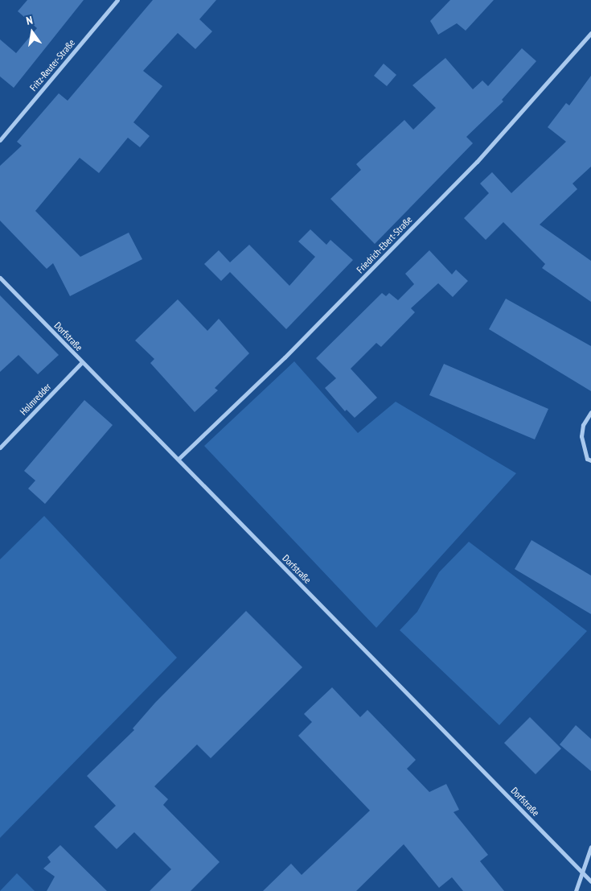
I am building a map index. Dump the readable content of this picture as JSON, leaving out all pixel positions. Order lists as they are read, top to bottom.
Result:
{
  "streets": {
    "street": [
      "Fritz-Reuter-Straße",
      "Friedrich-Ebert-Straße",
      "Dorfstraße",
      "Holmredder"
    ]
  },
  "crossings": [
    ["Friedrich-Ebert-Straße", "Dorfstraße"],
    ["Dorfstraße", "Holmredder"]
  ],
  "north": "top"
}
